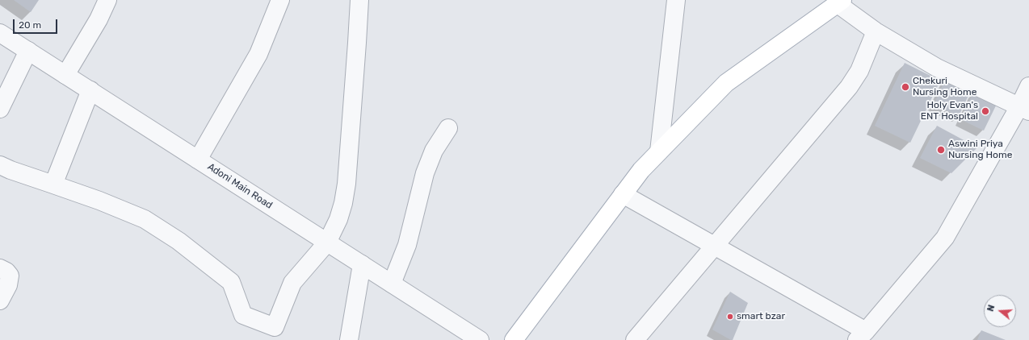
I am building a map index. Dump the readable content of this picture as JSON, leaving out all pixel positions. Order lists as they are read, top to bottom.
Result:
{
  "streets": {
    "street": ["Adoni Main Road"]
  },
  "places": [
    "Chekuri Nursing Home",
    "Holy Evan's ENT Hospital",
    "Aswini Priya Nursing Home",
    "smart bzar"
  ],
  "scale_bar": "20 m",
  "north": "left"
}
